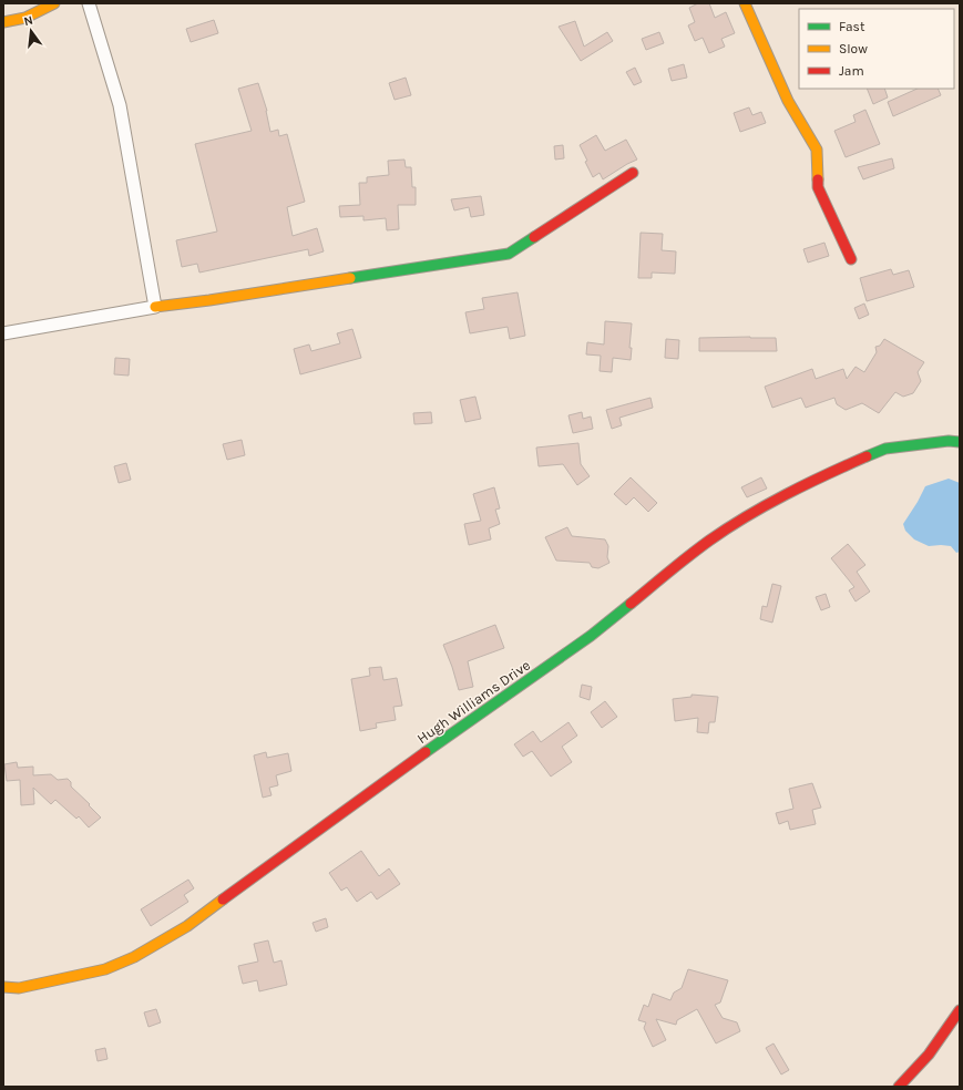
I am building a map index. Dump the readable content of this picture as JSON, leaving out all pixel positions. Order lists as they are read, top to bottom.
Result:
{
  "streets": {
    "street": ["Hugh Williams Drive"]
  },
  "legend": ["Fast", "Slow", "Jam"],
  "north": "top"
}
